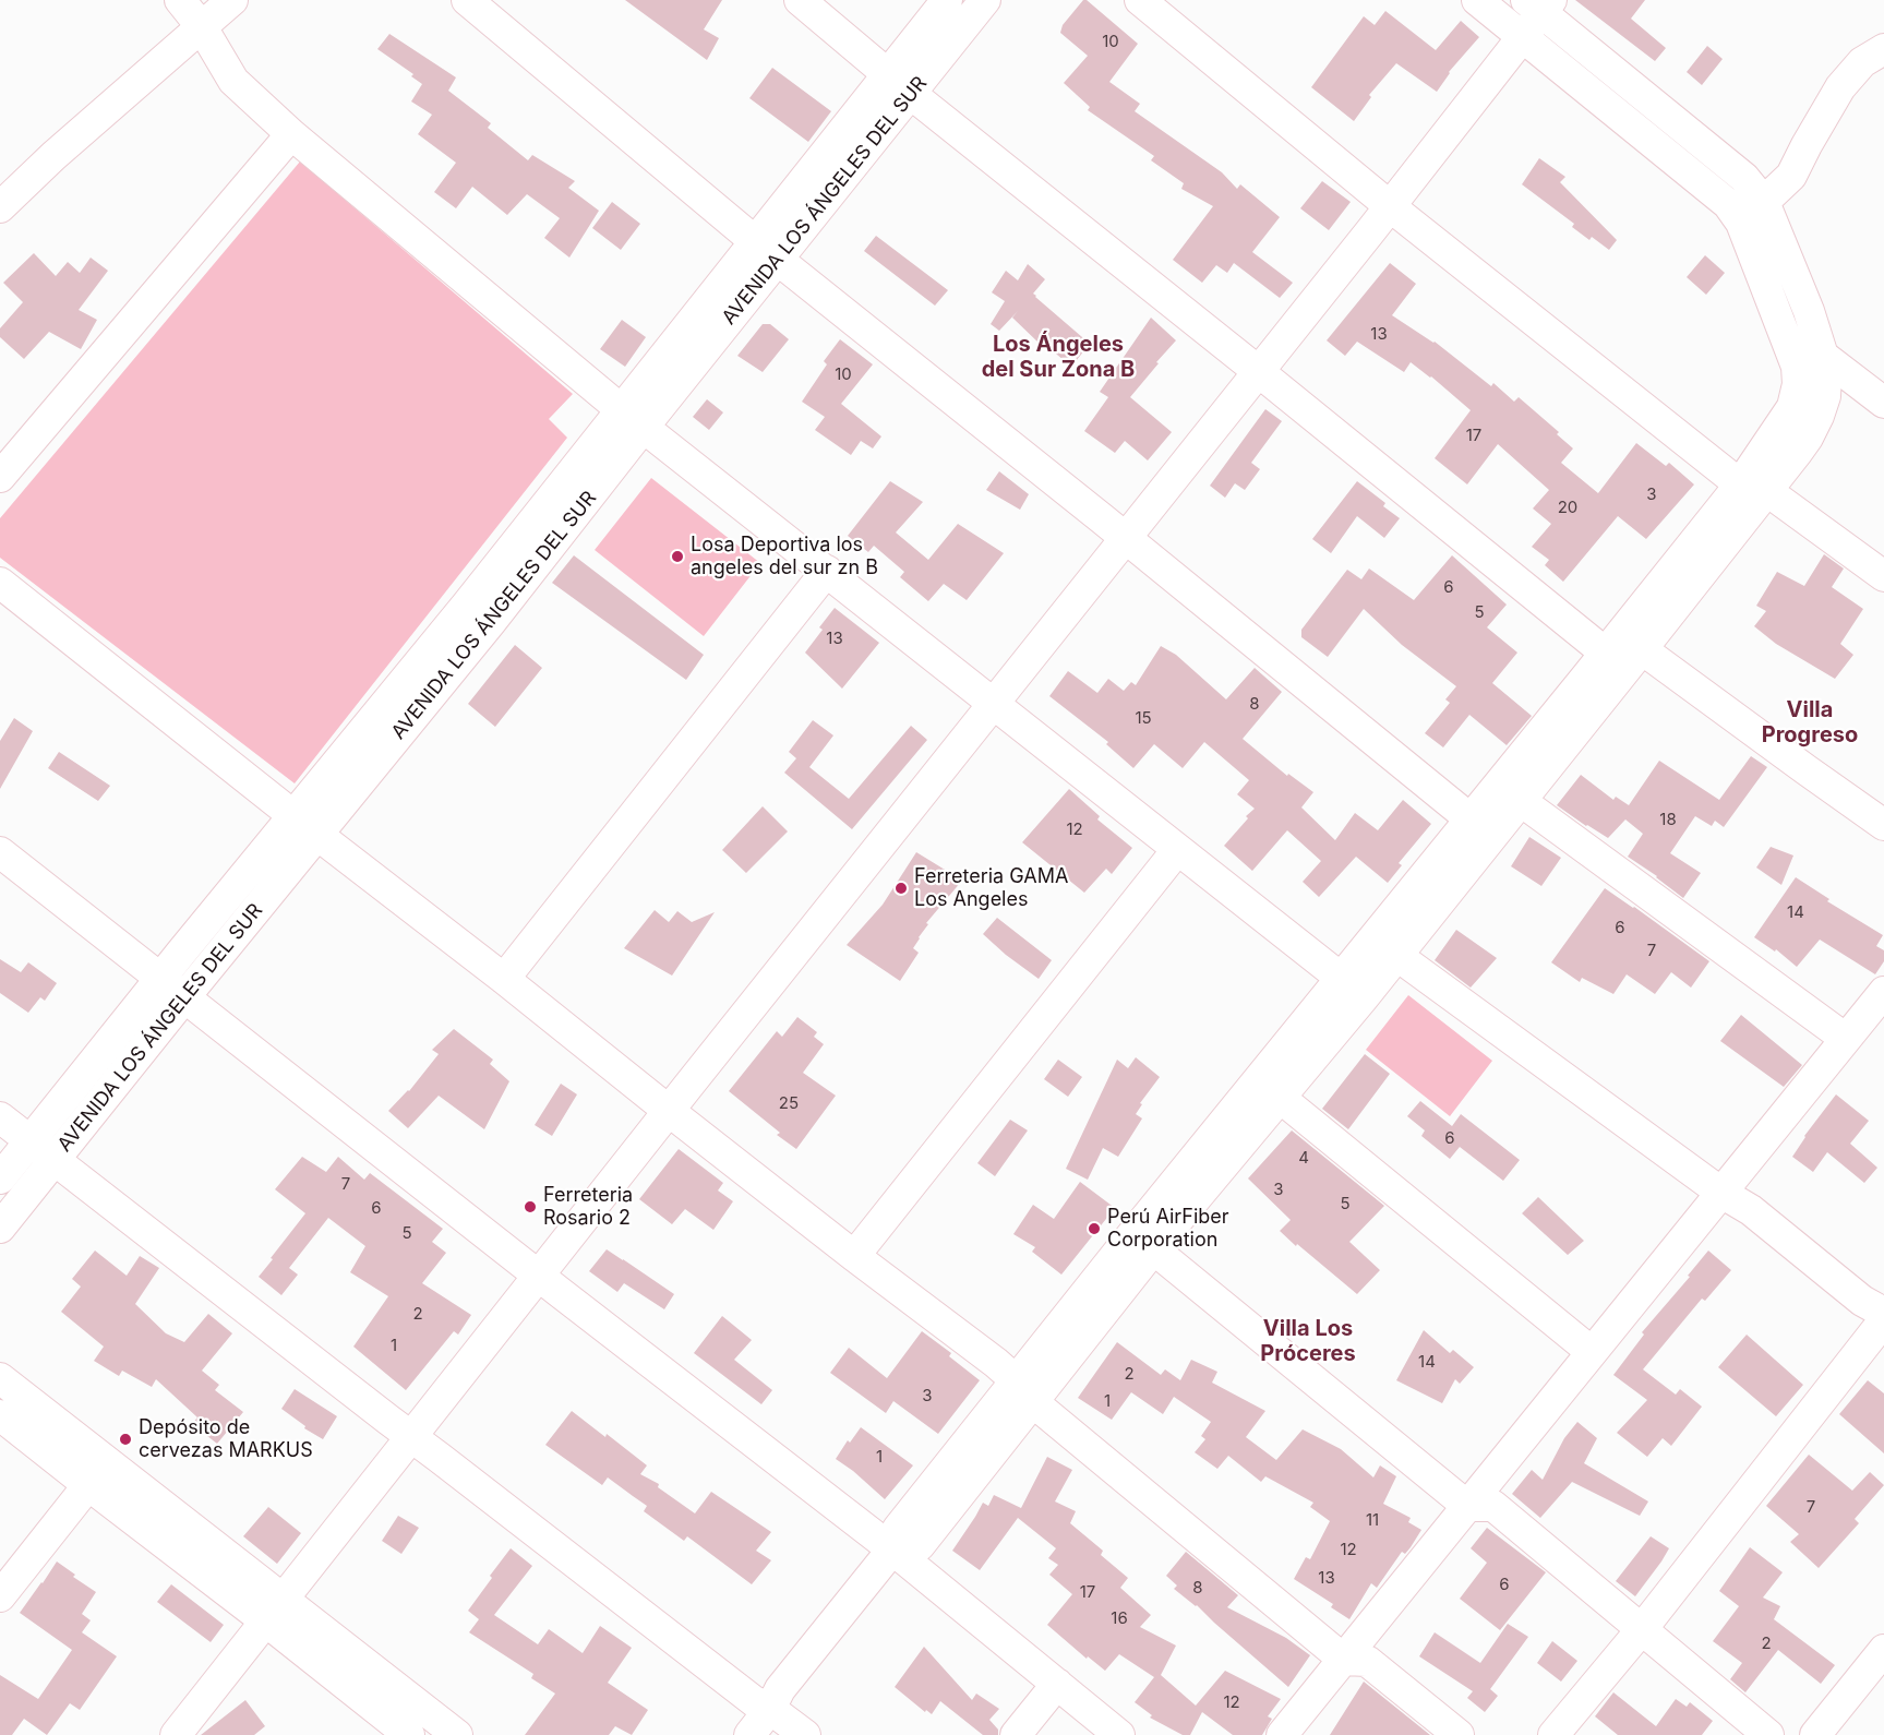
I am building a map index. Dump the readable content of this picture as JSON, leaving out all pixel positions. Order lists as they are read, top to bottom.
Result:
{
  "streets": {
    "street": ["AVENIDA LOS ÁNGELES DEL SUR"]
  },
  "districts": ["Los Ángeles del Sur Zona B", "Villa Progreso", "Villa Los Próceres"],
  "places": [
    "Losa Deportiva los angeles del sur zn B",
    "Ferreteria GAMA Los Angeles",
    "Ferreteria Rosario 2",
    "Perú AirFiber Corporation",
    "Depósito de cervezas MARKUS"
  ],
  "house_numbers": [
    "10",
    "13",
    "10",
    "17",
    "3",
    "20",
    "6",
    "5",
    "13",
    "8",
    "15",
    "18",
    "12",
    "14",
    "6",
    "7",
    "25",
    "6",
    "4",
    "7",
    "3",
    "5",
    "6",
    "5",
    "2",
    "1",
    "14",
    "2",
    "3",
    "1",
    "1",
    "7",
    "11",
    "12",
    "13",
    "6",
    "8",
    "17",
    "16",
    "2",
    "12"
  ]
}
